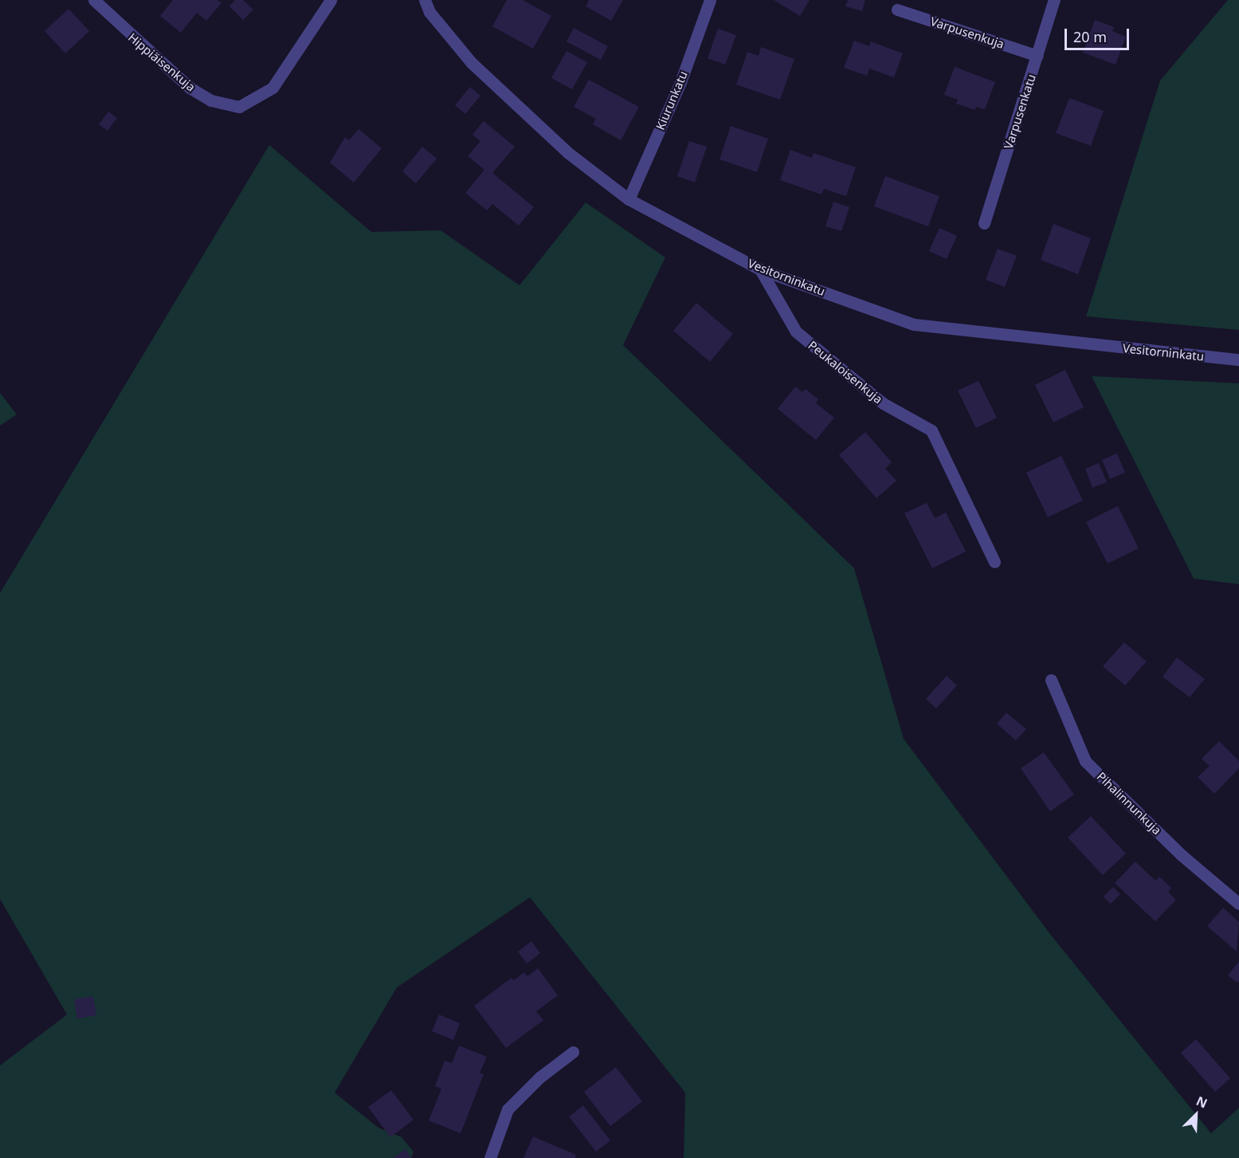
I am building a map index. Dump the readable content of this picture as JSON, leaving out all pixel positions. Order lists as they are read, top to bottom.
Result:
{
  "streets": {
    "street": [
      "Varpusenkuja",
      "Hippiäisenkuja",
      "Kiurunkatu",
      "Varpusenkatu",
      "Vesitorninkatu",
      "Peukaloisenkuja",
      "Pihalinnunkuja"
    ]
  },
  "crossings": [
    ["Varpusenkuja", "Varpusenkatu"],
    ["Kiurunkatu", "Vesitorninkatu"],
    ["Vesitorninkatu", "Peukaloisenkuja"]
  ],
  "scale_bar": "20 m",
  "north": "top right"
}
